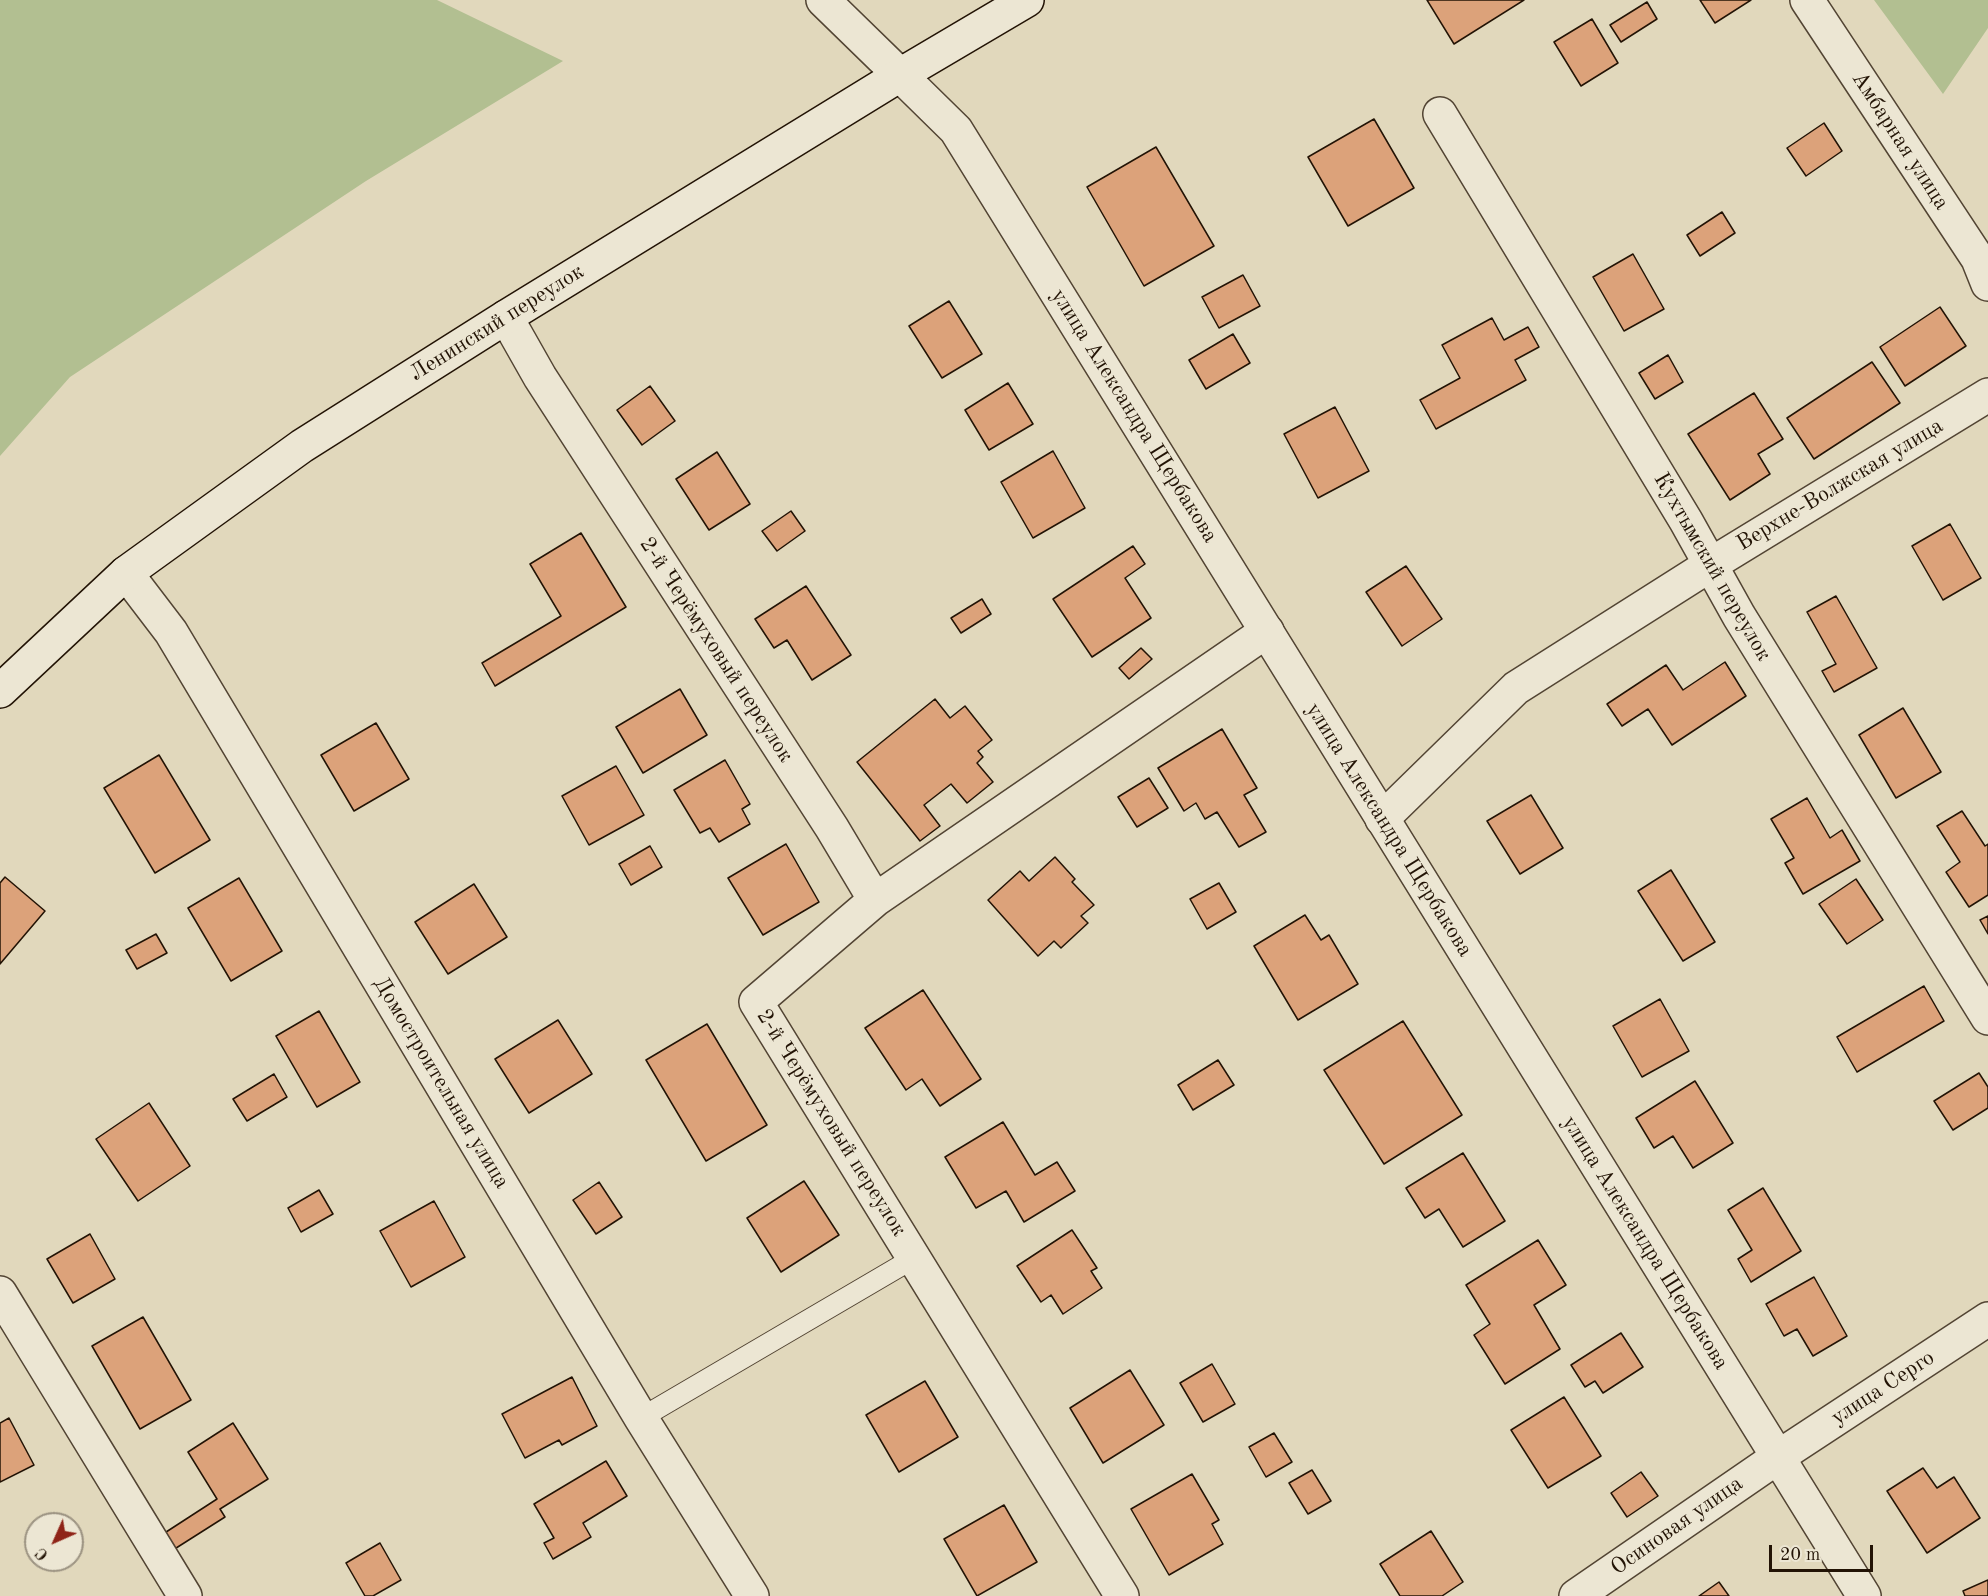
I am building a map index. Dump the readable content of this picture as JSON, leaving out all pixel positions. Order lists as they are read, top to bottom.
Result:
{
  "streets": {
    "street": [
      "Амбарная улица",
      "Ленинский переулок",
      "улица Александра Щербакова",
      "Верхне-Волжская улица",
      "Кухтымский переулок",
      "2-й Черёмуховый переулок",
      "Домостроительная улица",
      "улица Серго",
      "Осиновая улица"
    ]
  },
  "crossings": [
    ["Ленинский переулок", "улица Александра Щербакова"],
    ["Ленинский переулок", "2-й Черёмуховый переулок"],
    ["Ленинский переулок", "Домостроительная улица"],
    ["улица Александра Щербакова", "Верхне-Волжская улица"],
    ["улица Александра Щербакова", "улица Серго"],
    ["улица Александра Щербакова", "Осиновая улица"],
    ["Верхне-Волжская улица", "Кухтымский переулок"],
    ["улица Серго", "Осиновая улица"]
  ],
  "scale_bar": "20 m",
  "north": "bottom left"
}
